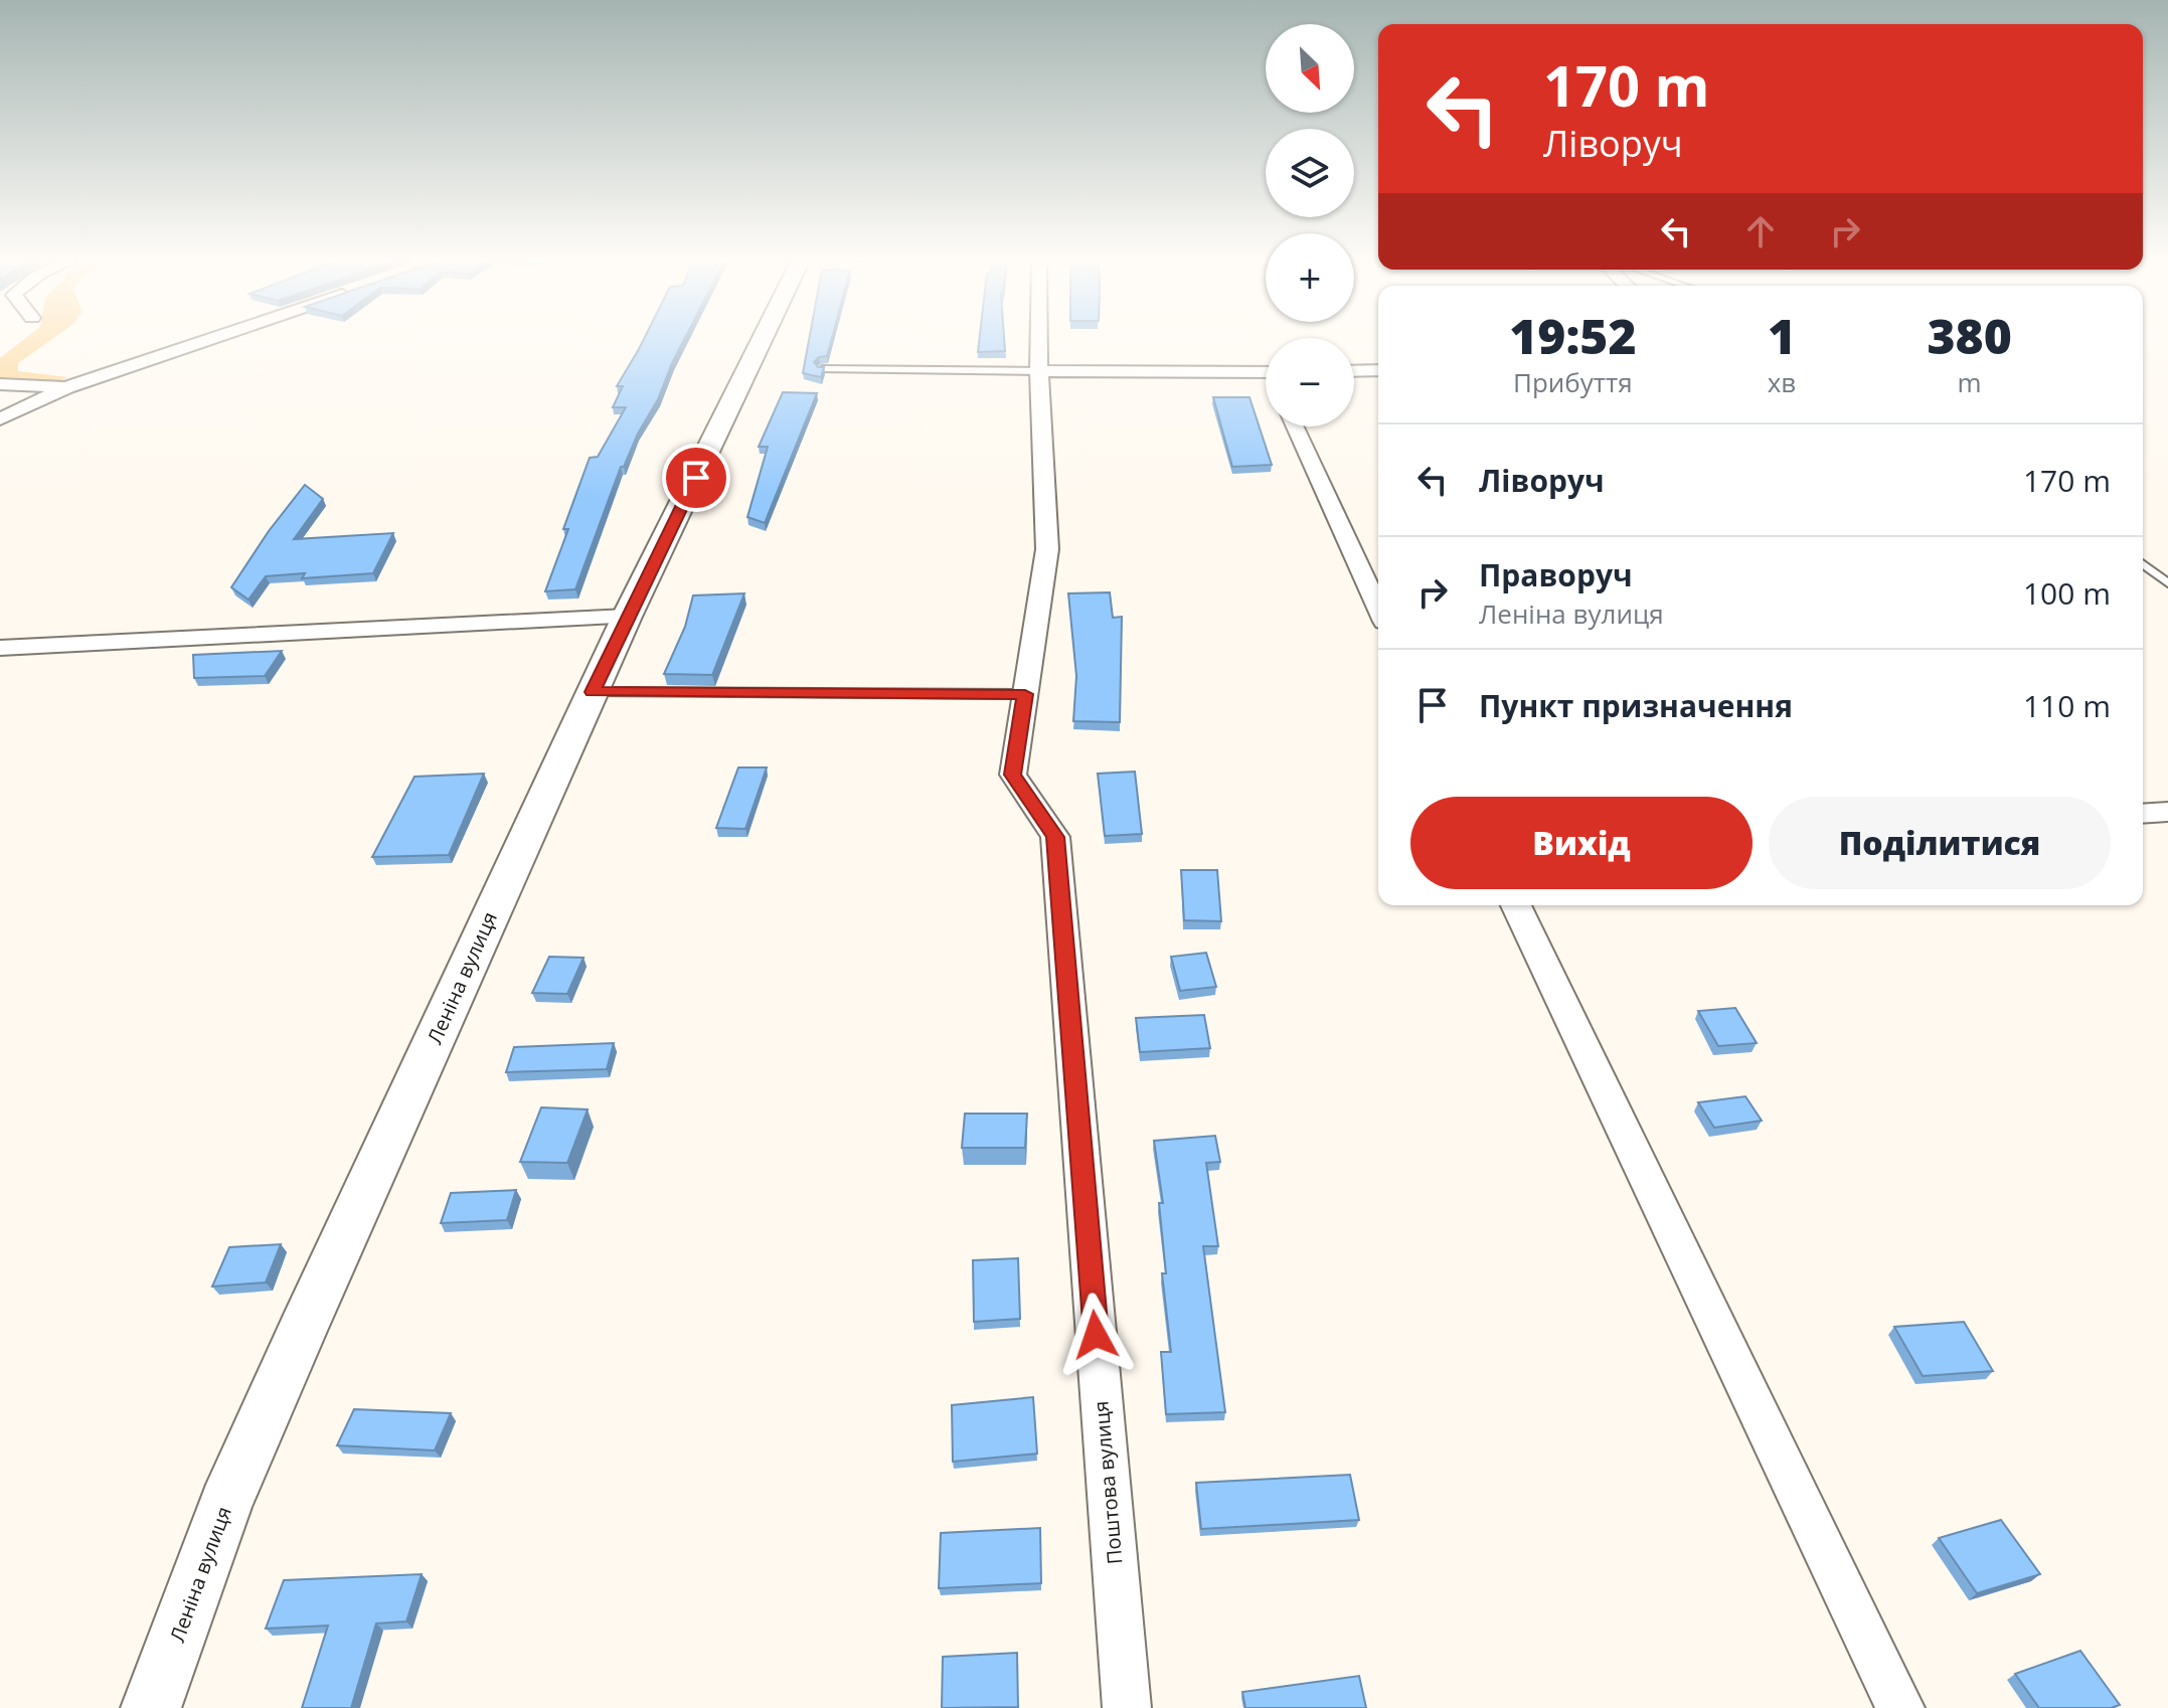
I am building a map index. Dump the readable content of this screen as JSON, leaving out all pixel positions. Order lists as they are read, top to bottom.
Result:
{
  "streets": {
    "street": ["Леніна вулиця", "Поштова вулиця"]
  },
  "north": "bottom right",
  "page": {
    "map_buttons": ["+", "−"],
    "turn": ["170 m", "Ліворуч"],
    "eta": [
      "19:52",
      "Прибуття",
      "1",
      "хв",
      "380",
      "m"
    ],
    "list": [
      {
        "name": "Ліворуч",
        "value": "170 m"
      },
      {
        "name": "Праворуч",
        "note": "Леніна вулиця",
        "value": "100 m"
      },
      {
        "name": "Пункт призначення",
        "value": "110 m"
      }
    ],
    "buttons": ["Вихід", "Поділитися"]
  }
}
